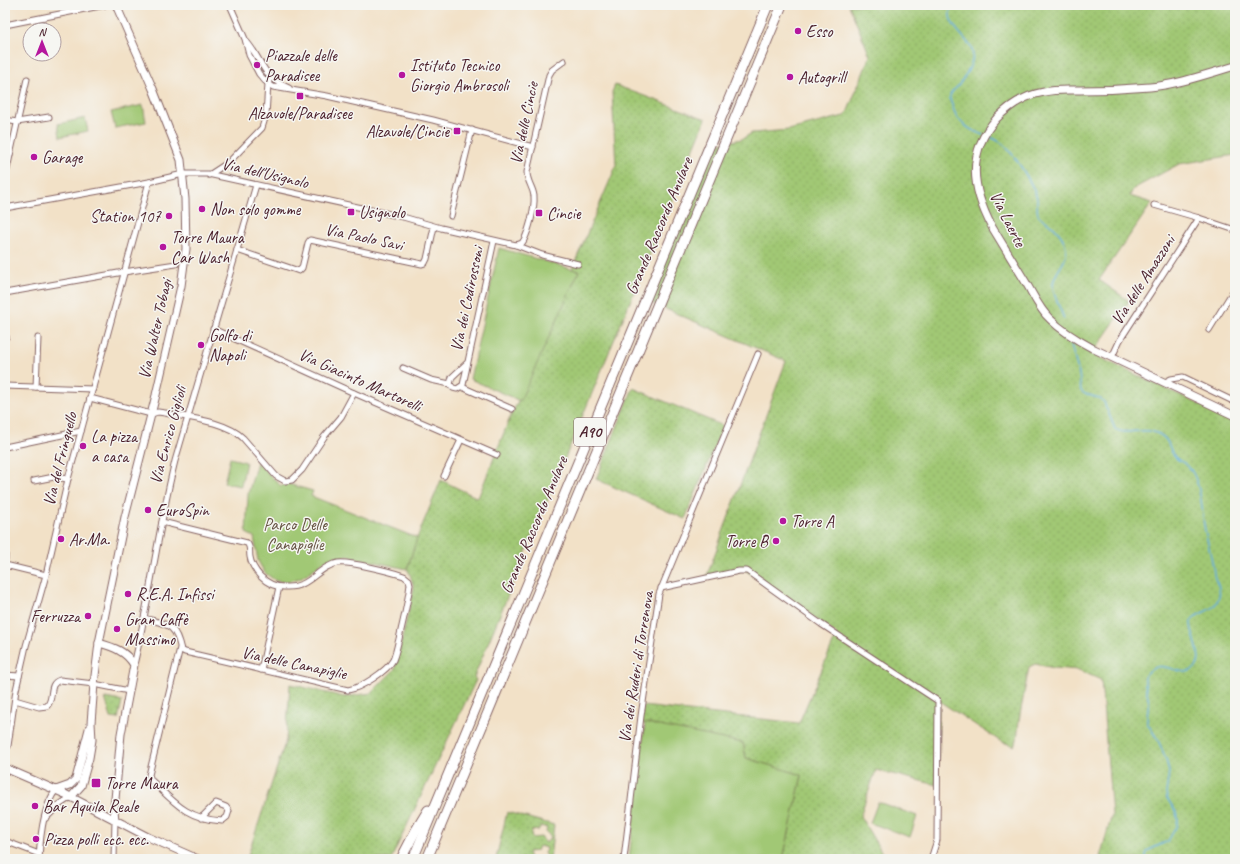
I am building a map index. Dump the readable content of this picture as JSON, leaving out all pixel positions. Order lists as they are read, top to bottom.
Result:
{
  "streets": {
    "highway": ["Grande Raccordo Anulare", "A90"],
    "street": [
      "Via delle Cincie",
      "Via dell'Usignolo",
      "Via Laerte",
      "Via Paolo Savi",
      "Via delle Amazzoni",
      "Via dei Codirossoni",
      "Via Walter Tobagi",
      "Via Giacinto Martorelli",
      "Via Enrico Giglioli",
      "Via del Fringuello",
      "Via delle Canapiglie",
      "Via dei Ruderi di Torrenova"
    ]
  },
  "crossings": [
    ["Via delle Cincie", "Via dell'Usignolo"],
    ["Via dell'Usignolo", "Via Paolo Savi"],
    ["Via dell'Usignolo", "Via dei Codirossoni"],
    ["Via dell'Usignolo", "Via Walter Tobagi"],
    ["Via dell'Usignolo", "Via Enrico Giglioli"],
    ["Via dell'Usignolo", "Via del Fringuello"],
    ["Via Laerte", "Via delle Amazzoni"],
    ["Via Paolo Savi", "Via Enrico Giglioli"],
    ["Via Giacinto Martorelli", "Via Enrico Giglioli"]
  ],
  "parks": ["Parco Delle Canapiglie"],
  "places": {
    "other": [
      "Esso",
      "Piazzale delle Paradisee",
      "Istituto Tecnico Giorgio Ambrosoli",
      "Autogrill",
      "Garage",
      "Non solo gomme",
      "Station 107",
      "Torre Maura Car Wash",
      "Golfo di Napoli",
      "La pizza a casa",
      "EuroSpin",
      "Torre A",
      "Ar.Ma.",
      "Torre B",
      "R.E.A. Infissi",
      "Ferruzza",
      "Gran Caffè Massimo",
      "Bar Aquila Reale",
      "Pizza polli ecc. ecc."
    ],
    "transit": [
      "Alzavole/Paradisee",
      "Alzavole/Cincie",
      "Usignolo",
      "Cincie",
      "Torre Maura"
    ]
  },
  "north": "top"
}
